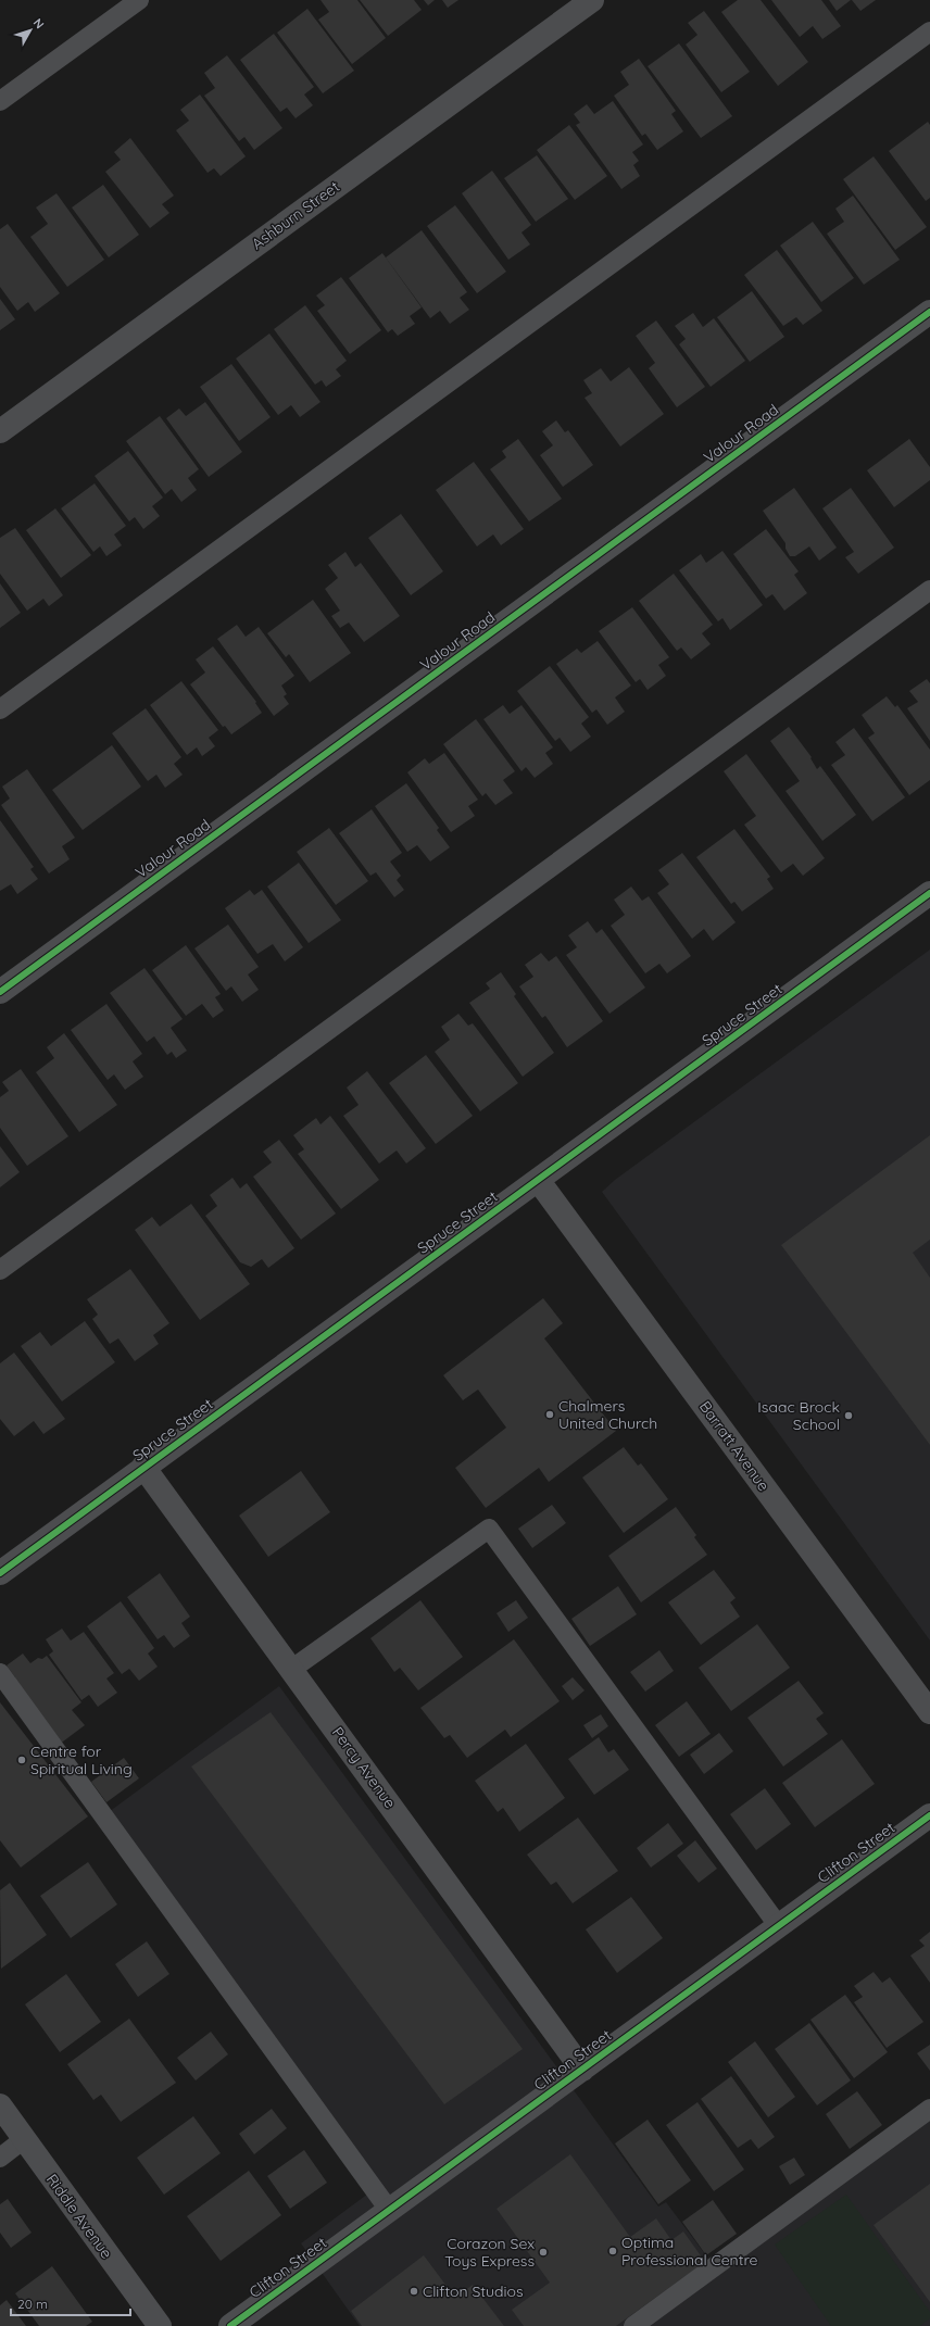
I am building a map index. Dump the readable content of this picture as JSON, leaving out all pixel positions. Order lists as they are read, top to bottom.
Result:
{
  "streets": {
    "street": [
      "Ashburn Street",
      "Valour Road",
      "Spruce Street",
      "Barratt Avenue",
      "Percy Avenue",
      "Clifton Street",
      "Riddle Avenue"
    ]
  },
  "crossings": [
    ["Spruce Street", "Barratt Avenue"],
    ["Spruce Street", "Percy Avenue"],
    ["Percy Avenue", "Clifton Street"]
  ],
  "places": [
    "Chalmers United Church",
    "Isaac Brock School",
    "Centre for Spiritual Living",
    "Optima Professional Centre",
    "Corazon Sex Toys Express",
    "Clifton Studios"
  ],
  "scale_bar": "20 m",
  "north": "top right"
}
